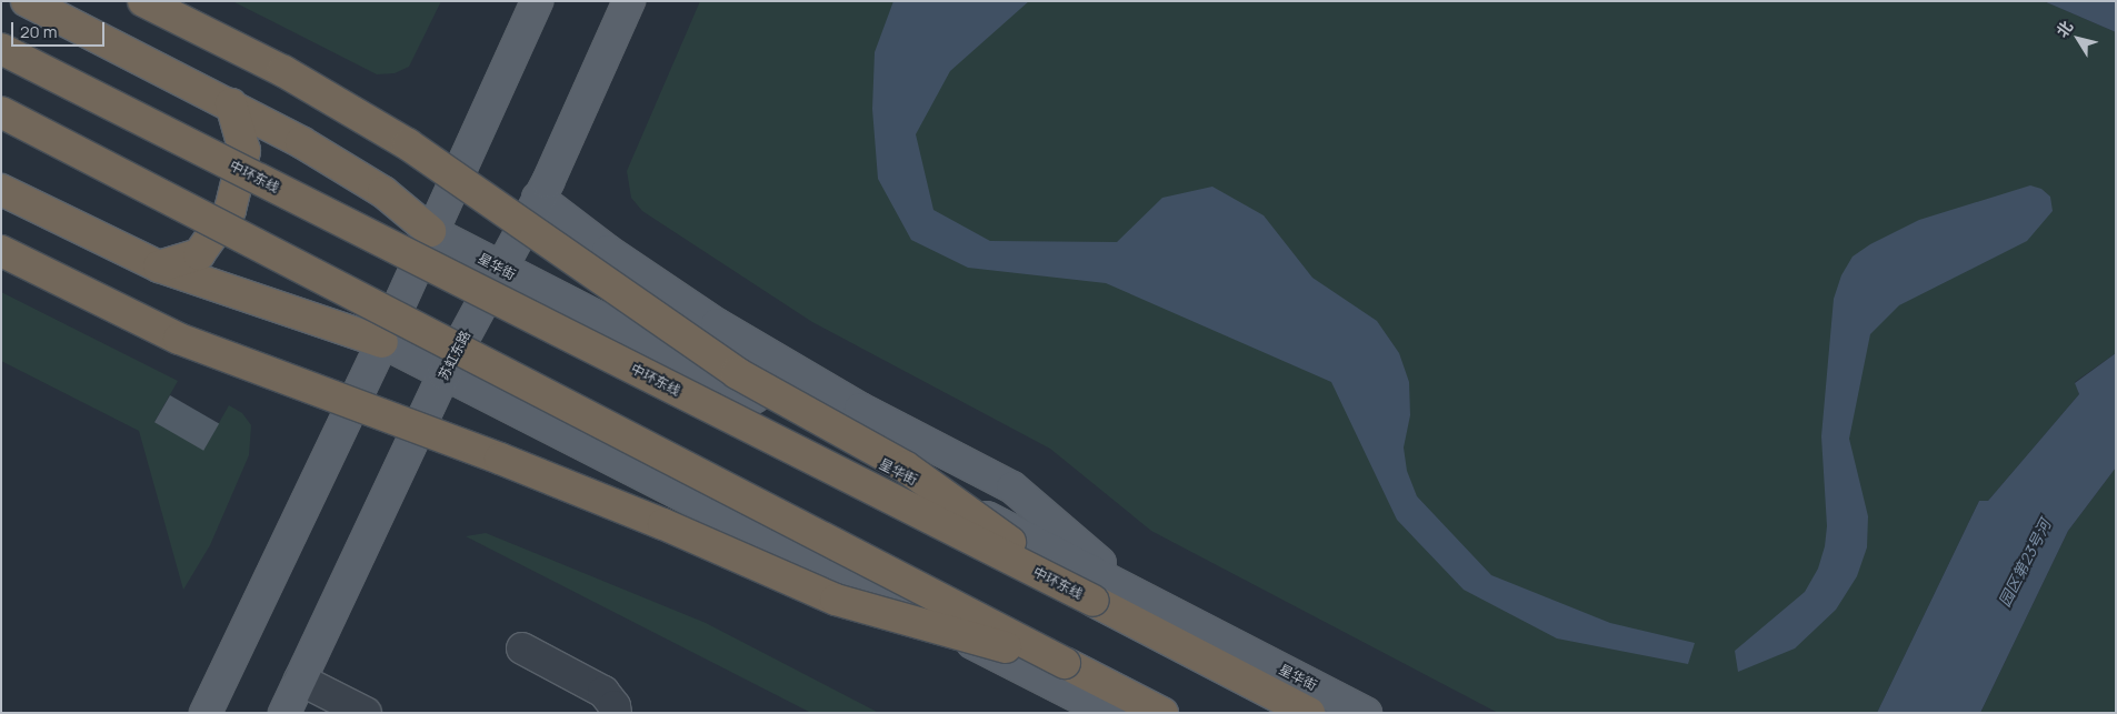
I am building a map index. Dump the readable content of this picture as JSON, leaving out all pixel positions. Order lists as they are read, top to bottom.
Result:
{
  "streets": {
    "highway": ["中环东线"],
    "main road": ["星华街", "苏虹东路"]
  },
  "crossings": [
    ["星华街", "苏虹东路"]
  ],
  "water": ["园区第23号河"],
  "scale_bar": "20 m",
  "north": "top left"
}
